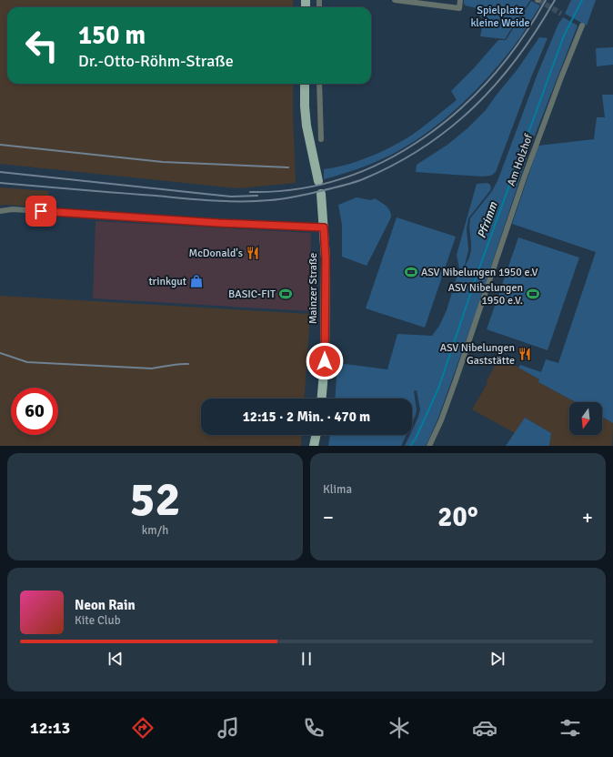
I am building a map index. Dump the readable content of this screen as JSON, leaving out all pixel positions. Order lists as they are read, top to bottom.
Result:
{
  "streets": {
    "main road": ["Mainzer Straße"],
    "street": ["Am Holzhof"]
  },
  "water": ["Pfrimm"],
  "parks": ["Spielplatz kleine Weide"],
  "places": {
    "restaurant": ["McDonald's", "ASV Nibelungen Gaststätte"],
    "sports": ["ASV Nibelungen 1950 e.V", "BASIC-FIT", "ASV Nibelungen 1950 e.V."],
    "shop": ["trinkgut"]
  },
  "north": "bottom",
  "page": {
    "turn": ["150 m", "Dr.-Otto-Röhm-Straße"],
    "limit": "60",
    "trip": "12:15 · 2 Min. · 470 m",
    "tile": [
      ["52", "km/h"],
      "Klima"
    ],
    "heat": ["−", "20°", "+"],
    "song": ["Neon Rain", "Kite Club"],
    "tabs": "12:13"
  }
}
